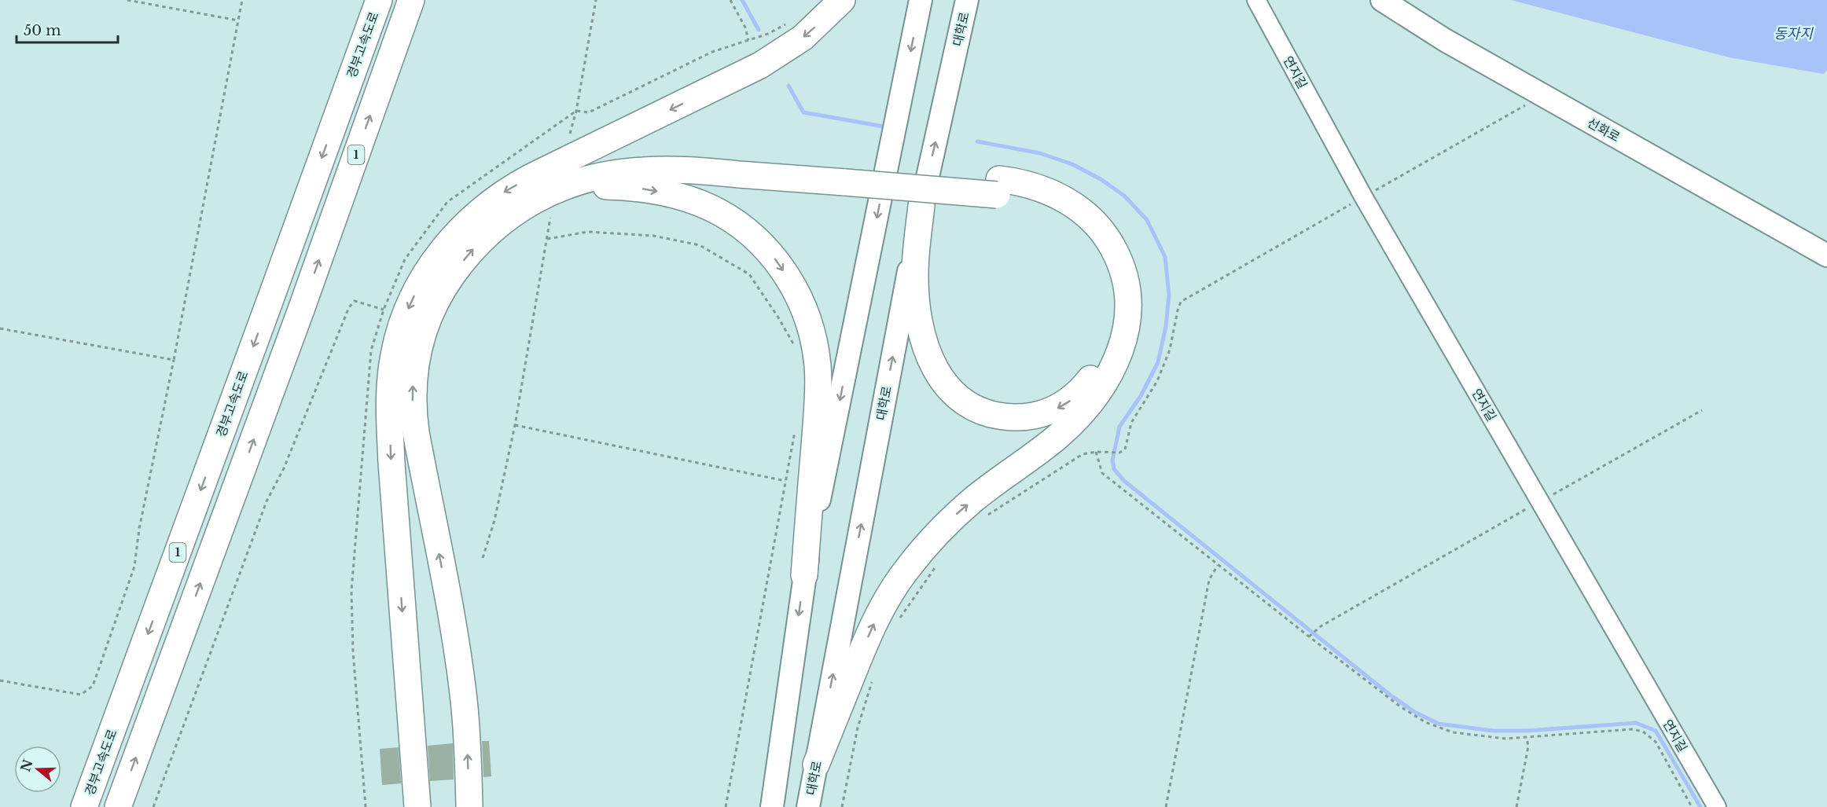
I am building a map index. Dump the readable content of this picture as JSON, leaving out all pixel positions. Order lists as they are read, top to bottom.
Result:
{
  "streets": {
    "highway": ["경부고속도로", "1"],
    "main road": ["대학로", "선화로"],
    "street": ["연지길"]
  },
  "water": ["동자지"],
  "scale_bar": "50 m",
  "north": "left"
}
